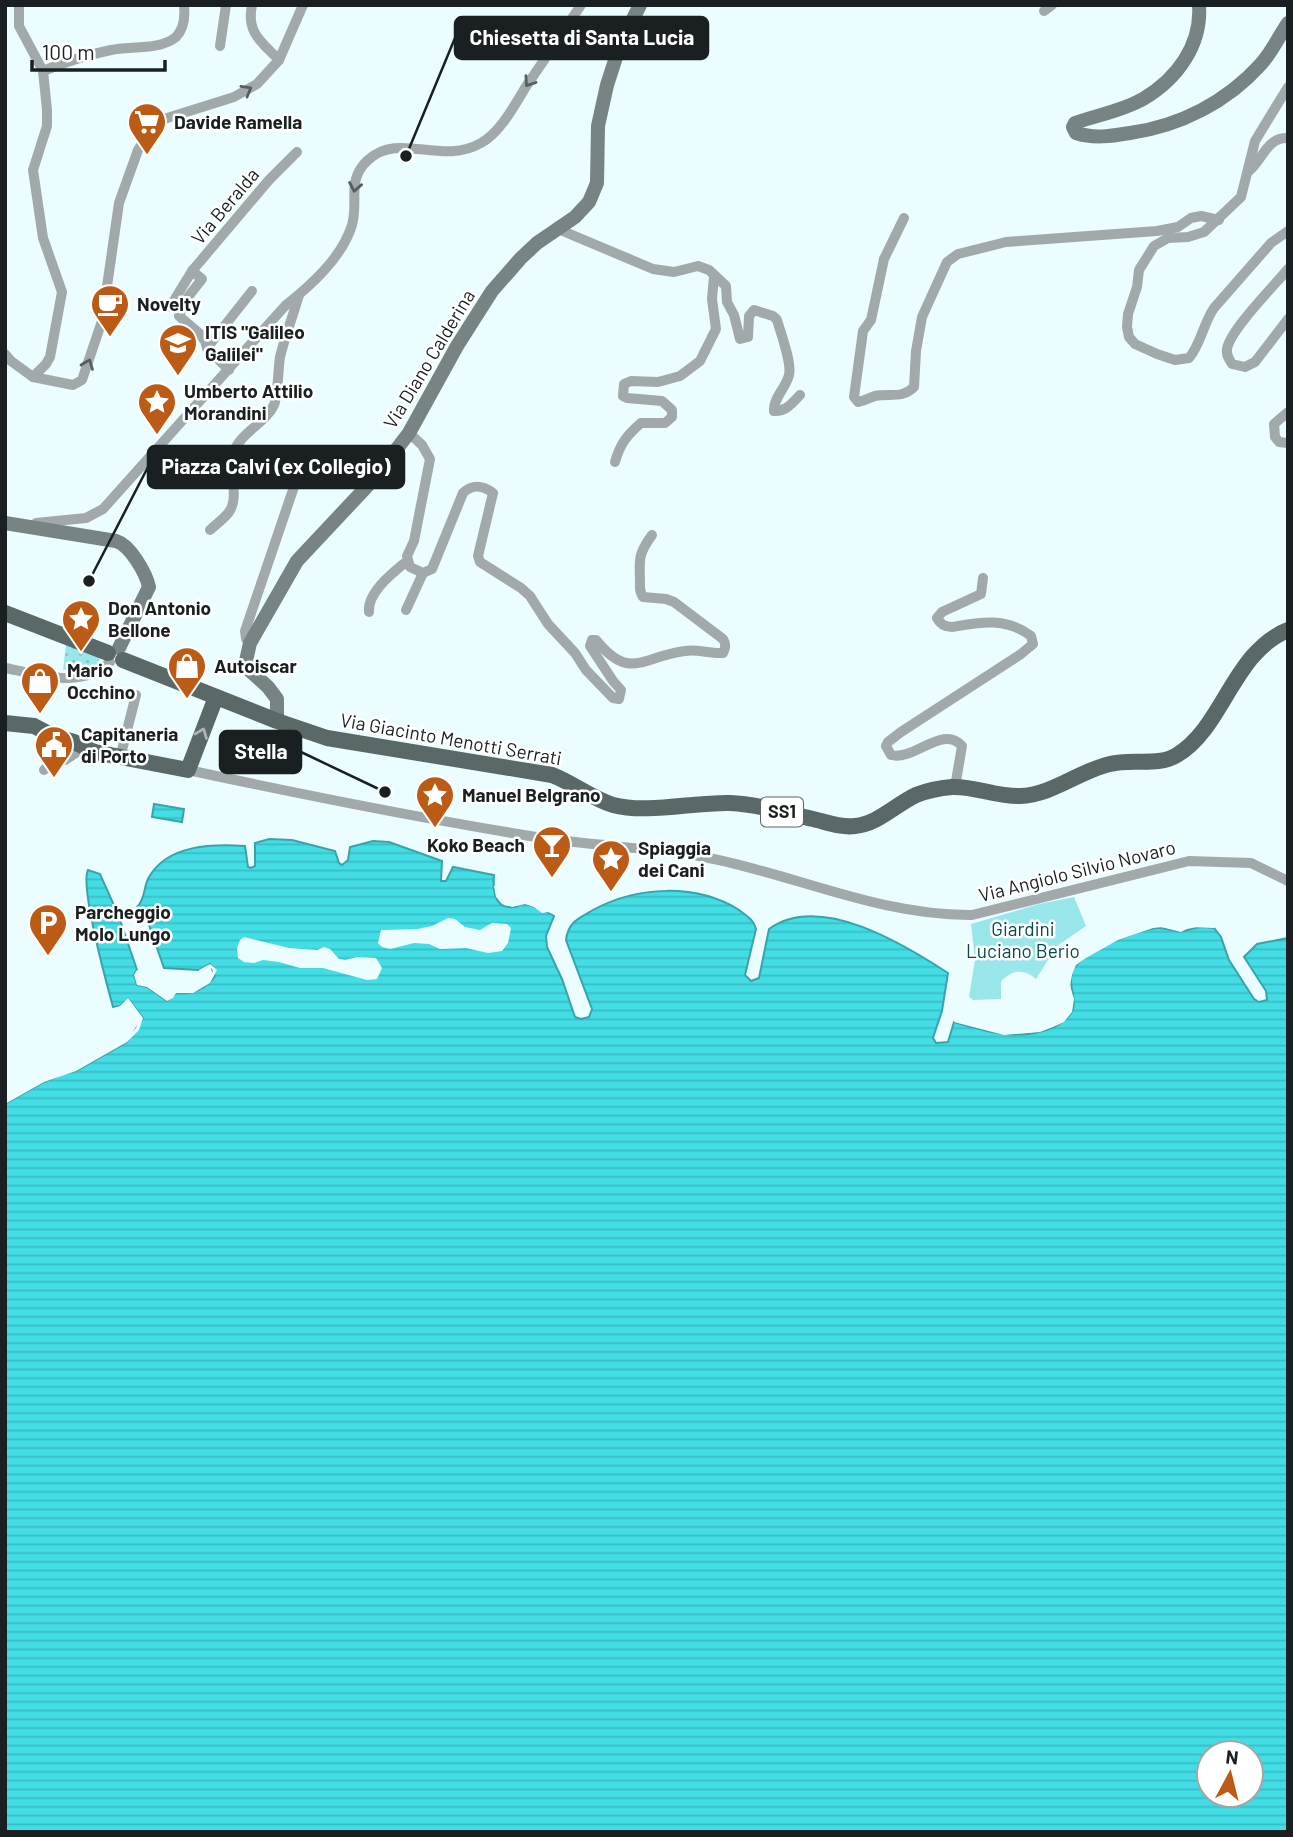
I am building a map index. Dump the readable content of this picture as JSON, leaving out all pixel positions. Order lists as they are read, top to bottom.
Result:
{
  "streets": {
    "main road": ["Via Diano Calderina", "Via Giacinto Menotti Serrati", "SS1"],
    "street": ["Via Beralda", "Via Angiolo Silvio Novaro"]
  },
  "crossings": [
    ["Via Giacinto Menotti Serrati", "SS1"]
  ],
  "parks": ["Giardini Luciano Berio"],
  "places": {
    "other": ["Chiesetta di Santa Lucia", "Piazza Calvi (ex Collegio)", "Stella"],
    "supermarket": ["Davide Ramella"],
    "cafe": ["Novelty"],
    "school or university": ["ITIS \"Galileo Galilei\""],
    "place": [
      "Umberto Attilio Morandini",
      "Don Antonio Bellone",
      "Manuel Belgrano",
      "Spiaggia dei Cani"
    ],
    "shop": ["Autoiscar", "Mario Occhino"],
    "public building": ["Capitaneria di Porto"],
    "bar": ["Koko Beach"],
    "parking": ["Parcheggio Molo Lungo"]
  },
  "scale_bar": "100 m",
  "north": "top"
}
